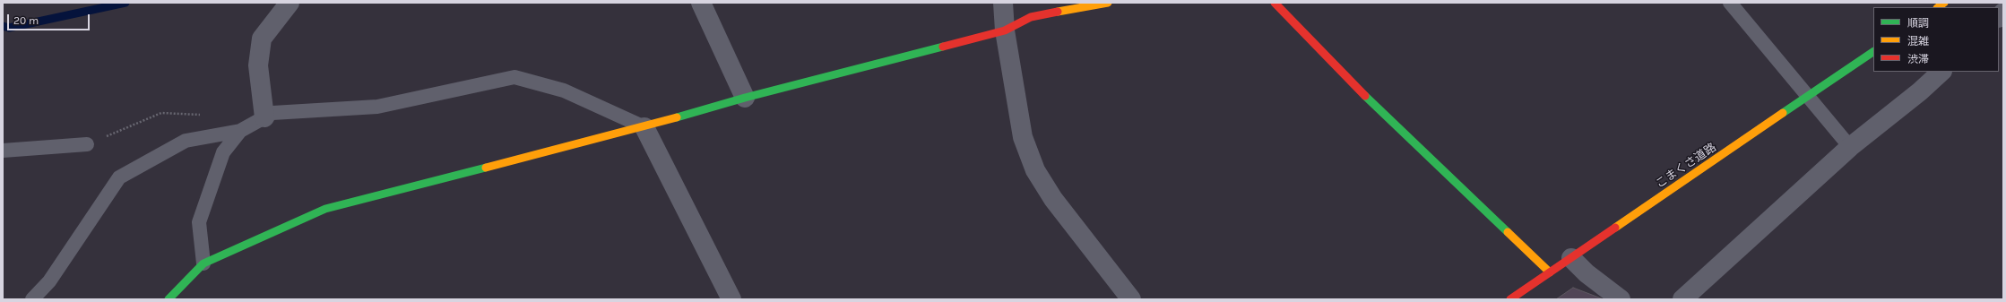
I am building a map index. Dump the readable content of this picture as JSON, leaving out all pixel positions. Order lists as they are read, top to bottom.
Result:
{
  "streets": {
    "street": ["こまくさ道路"]
  },
  "legend": ["順調", "混雑", "渋滞"],
  "scale_bar": "20 m"
}
